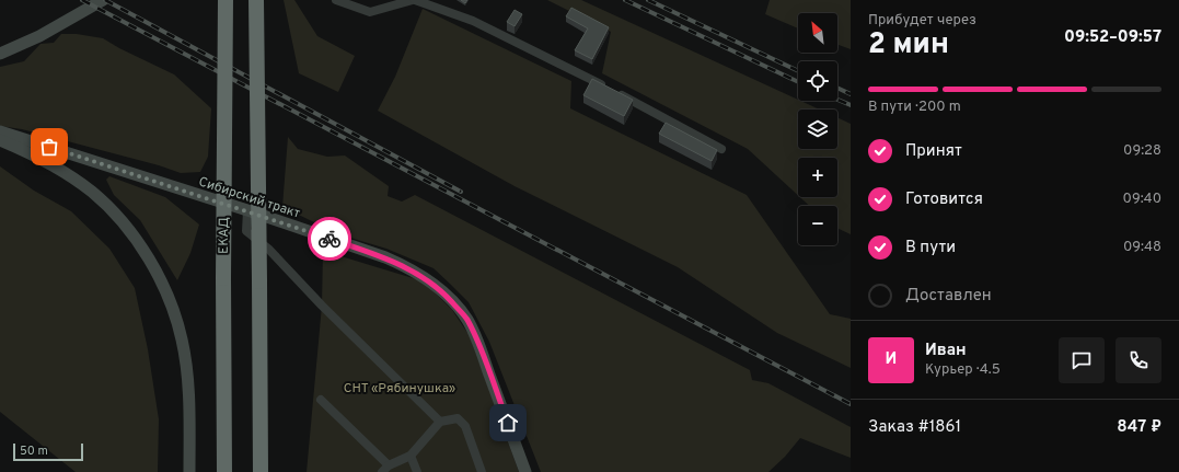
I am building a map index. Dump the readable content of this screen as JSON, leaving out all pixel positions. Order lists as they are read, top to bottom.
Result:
{
  "streets": {
    "highway": ["ЕКАД"],
    "main road": ["Сибирский тракт"]
  },
  "parks": ["СНТ «Рябинушка»"],
  "scale_bar": "50 m",
  "north": "top left",
  "page": {
    "heading": ["2 мин", "Прибудет через", "09:52–09:57"],
    "panel": [
      "Иван",
      "Курьер · 4.5",
      "Заказ #1861",
      "847 ₽"
    ],
    "map_buttons": ["+", "−"],
    "bar": "В пути · 200 m",
    "list": [
      ["Принят", "09:28"],
      ["Готовится", "09:40"],
      ["В пути", "09:48"],
      "Доставлен"
    ],
    "round": "И",
    "scale": "50 m"
  }
}
